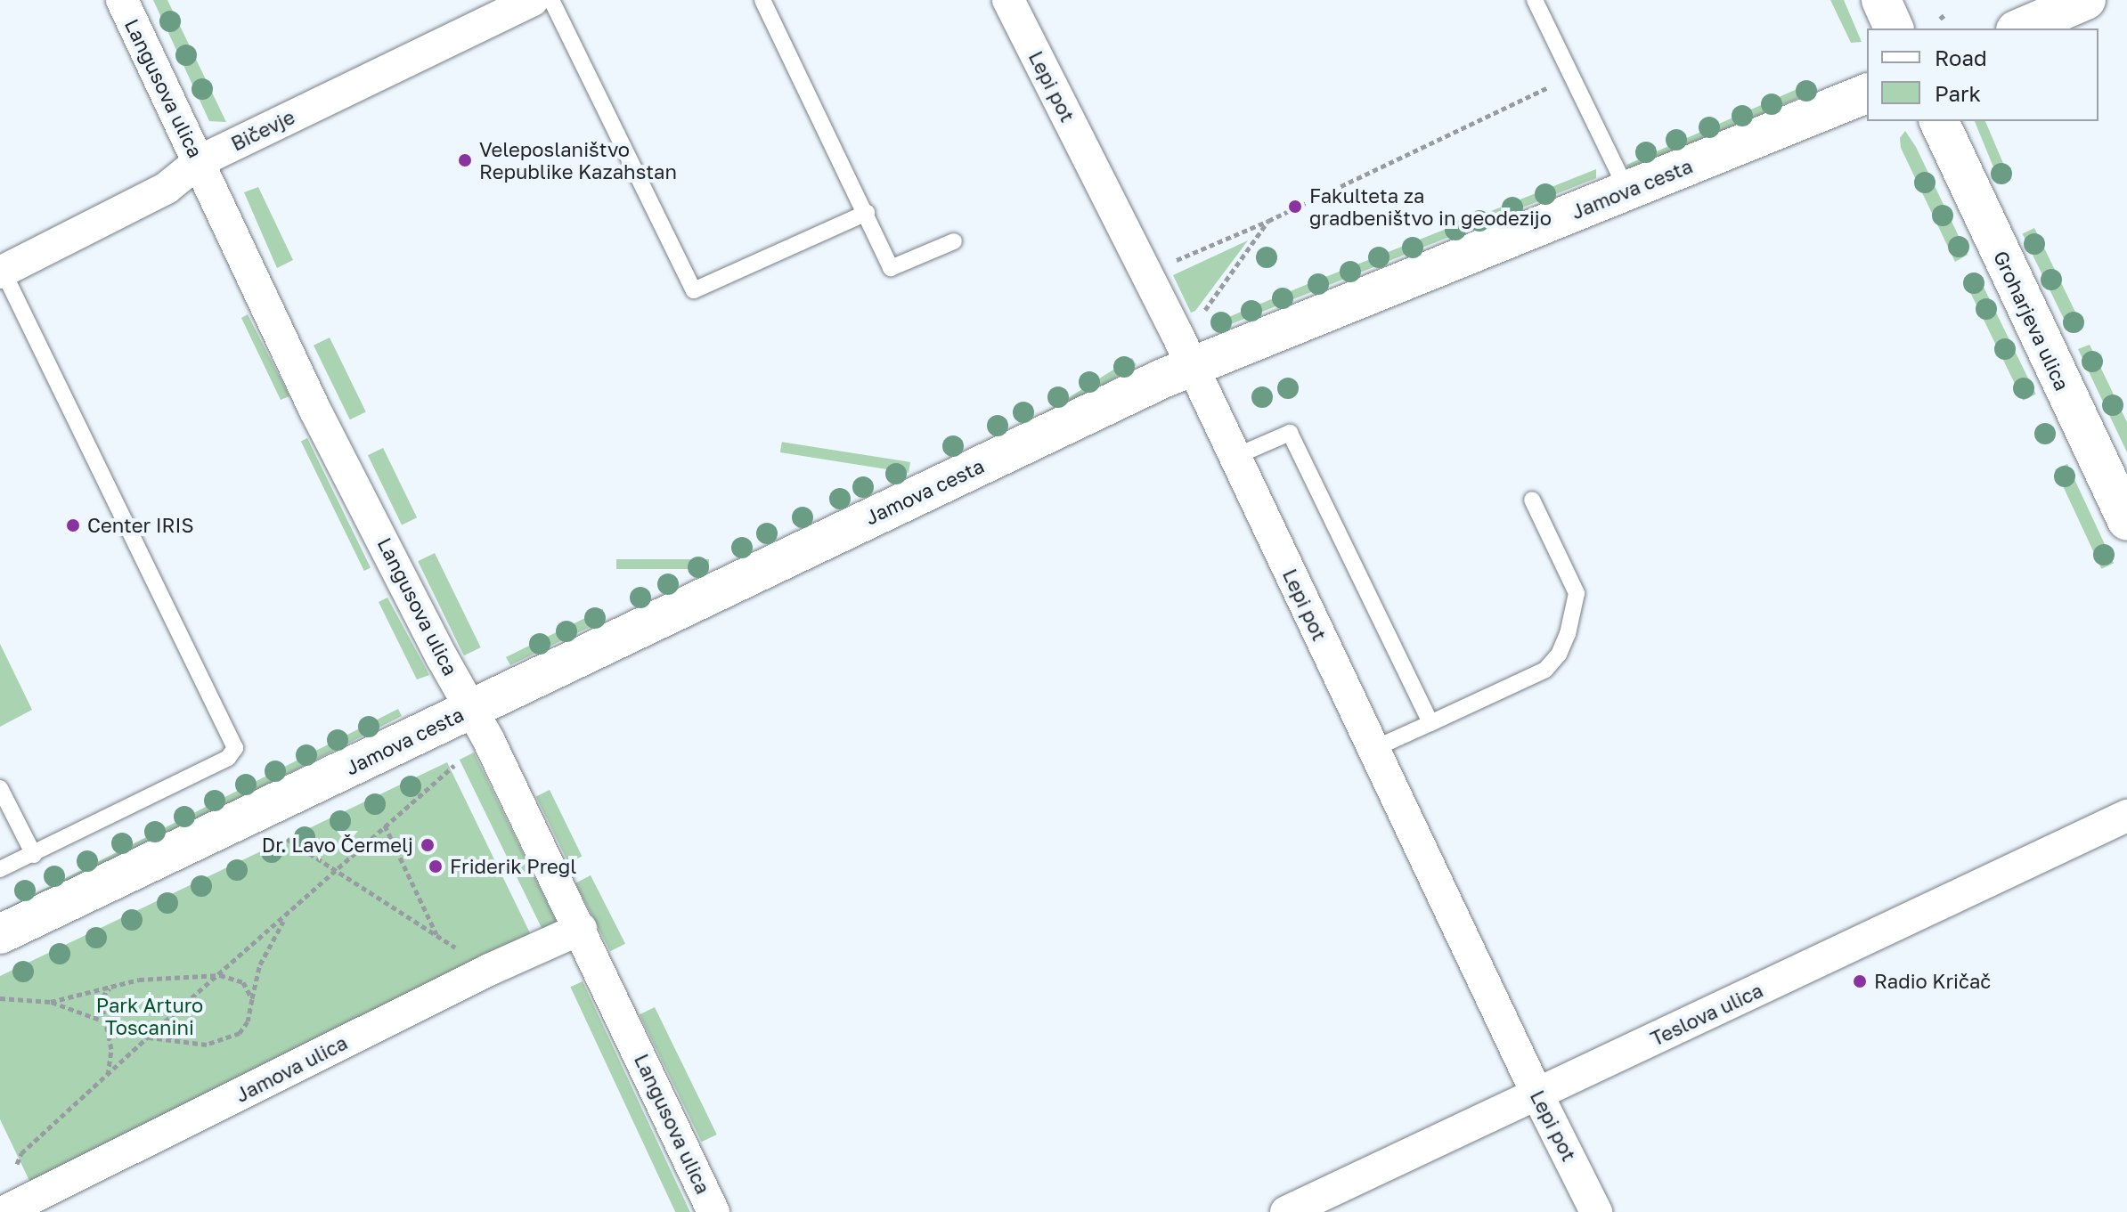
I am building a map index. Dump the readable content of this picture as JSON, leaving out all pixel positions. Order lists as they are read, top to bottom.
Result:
{
  "streets": {
    "street": [
      "Lepi pot",
      "Langusova ulica",
      "Bičevje",
      "Jamova cesta",
      "Groharjeva ulica",
      "Teslova ulica",
      "Jamova ulica"
    ]
  },
  "crossings": [
    ["Lepi pot", "Jamova cesta"],
    ["Lepi pot", "Teslova ulica"],
    ["Langusova ulica", "Bičevje"],
    ["Langusova ulica", "Jamova cesta"],
    ["Langusova ulica", "Jamova ulica"]
  ],
  "parks": ["Park Arturo Toscanini"],
  "places": [
    "Veleposlaništvo Republike Kazahstan",
    "Fakulteta za gradbeništvo in geodezijo",
    "Center IRIS",
    "Dr. Lavo Čermelj",
    "Friderik Pregl",
    "Radio Kričač"
  ],
  "legend": ["Road", "Park"]
}
